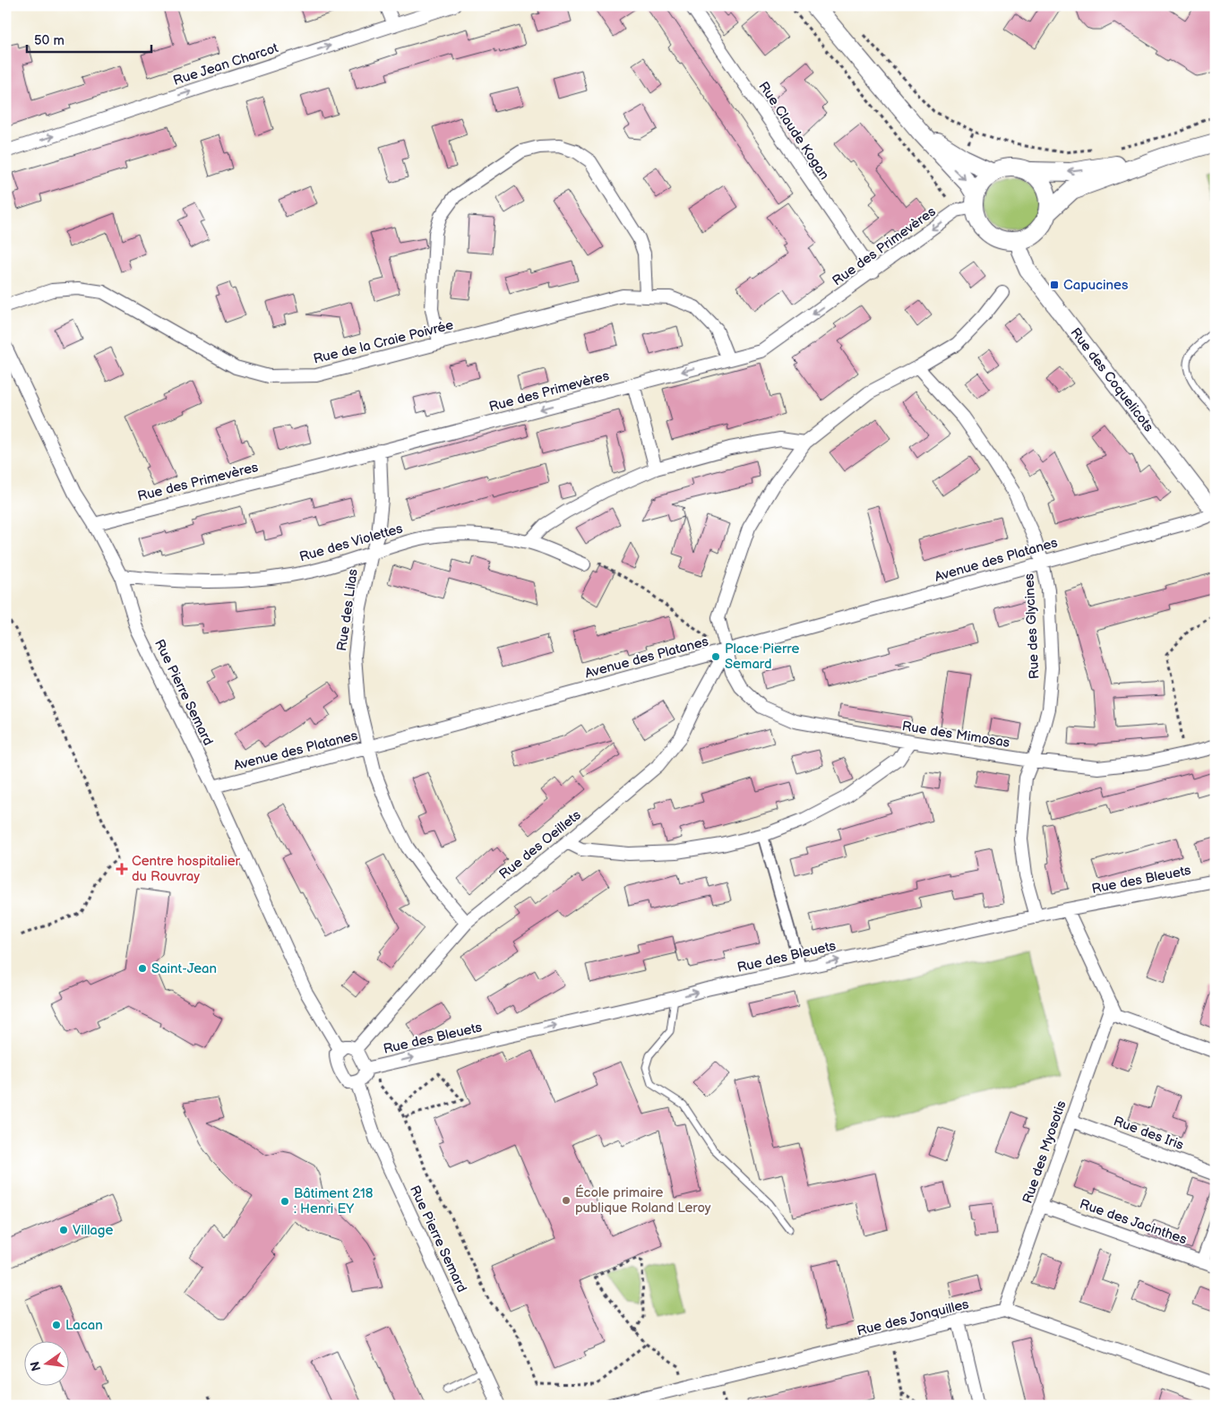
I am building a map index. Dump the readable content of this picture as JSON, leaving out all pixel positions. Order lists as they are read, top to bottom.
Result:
{
  "streets": {
    "street": [
      "Rue Jean Charcot",
      "Rue Claude Kogan",
      "Rue des Primevères",
      "Rue de la Craie Poivrée",
      "Rue des Coquelicots",
      "Rue des Violettes",
      "Avenue des Platanes",
      "Rue des Lilas",
      "Rue des Glycines",
      "Rue Pierre Semard",
      "Rue des Mimosas",
      "Rue des Oeillets",
      "Rue des Bleuets",
      "Rue des Iris",
      "Rue des Myosotis",
      "Rue des Jacinthes",
      "Rue des Jonquilles"
    ]
  },
  "crossings": [
    ["Rue Claude Kogan", "Rue des Primevères"],
    ["Rue des Primevères", "Rue de la Craie Poivrée"],
    ["Rue des Primevères", "Rue des Coquelicots"],
    ["Rue des Primevères", "Rue des Lilas"],
    ["Rue des Primevères", "Rue Pierre Semard"],
    ["Rue des Coquelicots", "Avenue des Platanes"],
    ["Rue des Violettes", "Rue des Lilas"],
    ["Rue des Violettes", "Rue Pierre Semard"],
    ["Avenue des Platanes", "Rue des Lilas"],
    ["Avenue des Platanes", "Rue des Glycines"],
    ["Avenue des Platanes", "Rue Pierre Semard"],
    ["Avenue des Platanes", "Rue des Mimosas"],
    ["Avenue des Platanes", "Rue des Oeillets"],
    ["Rue des Lilas", "Rue des Oeillets"],
    ["Rue des Glycines", "Rue des Mimosas"],
    ["Rue des Glycines", "Rue des Bleuets"],
    ["Rue Pierre Semard", "Rue des Oeillets"],
    ["Rue Pierre Semard", "Rue des Bleuets"],
    ["Rue des Mimosas", "Rue des Oeillets"],
    ["Rue des Oeillets", "Rue des Bleuets"],
    ["Rue des Iris", "Rue des Myosotis"],
    ["Rue des Myosotis", "Rue des Jacinthes"],
    ["Rue des Myosotis", "Rue des Jonquilles"]
  ],
  "one_way": ["Rue Jean Charcot", "Rue des Bleuets"],
  "places": {
    "transit": ["Capucines"],
    "other": [
      "Place Pierre Semard",
      "Saint-Jean",
      "École primaire publique Roland Leroy",
      "Bâtiment 218 : Henri EY",
      "Village",
      "Lacan"
    ],
    "health": ["Centre hospitalier du Rouvray"]
  },
  "scale_bar": "50 m",
  "north": "left"
}
